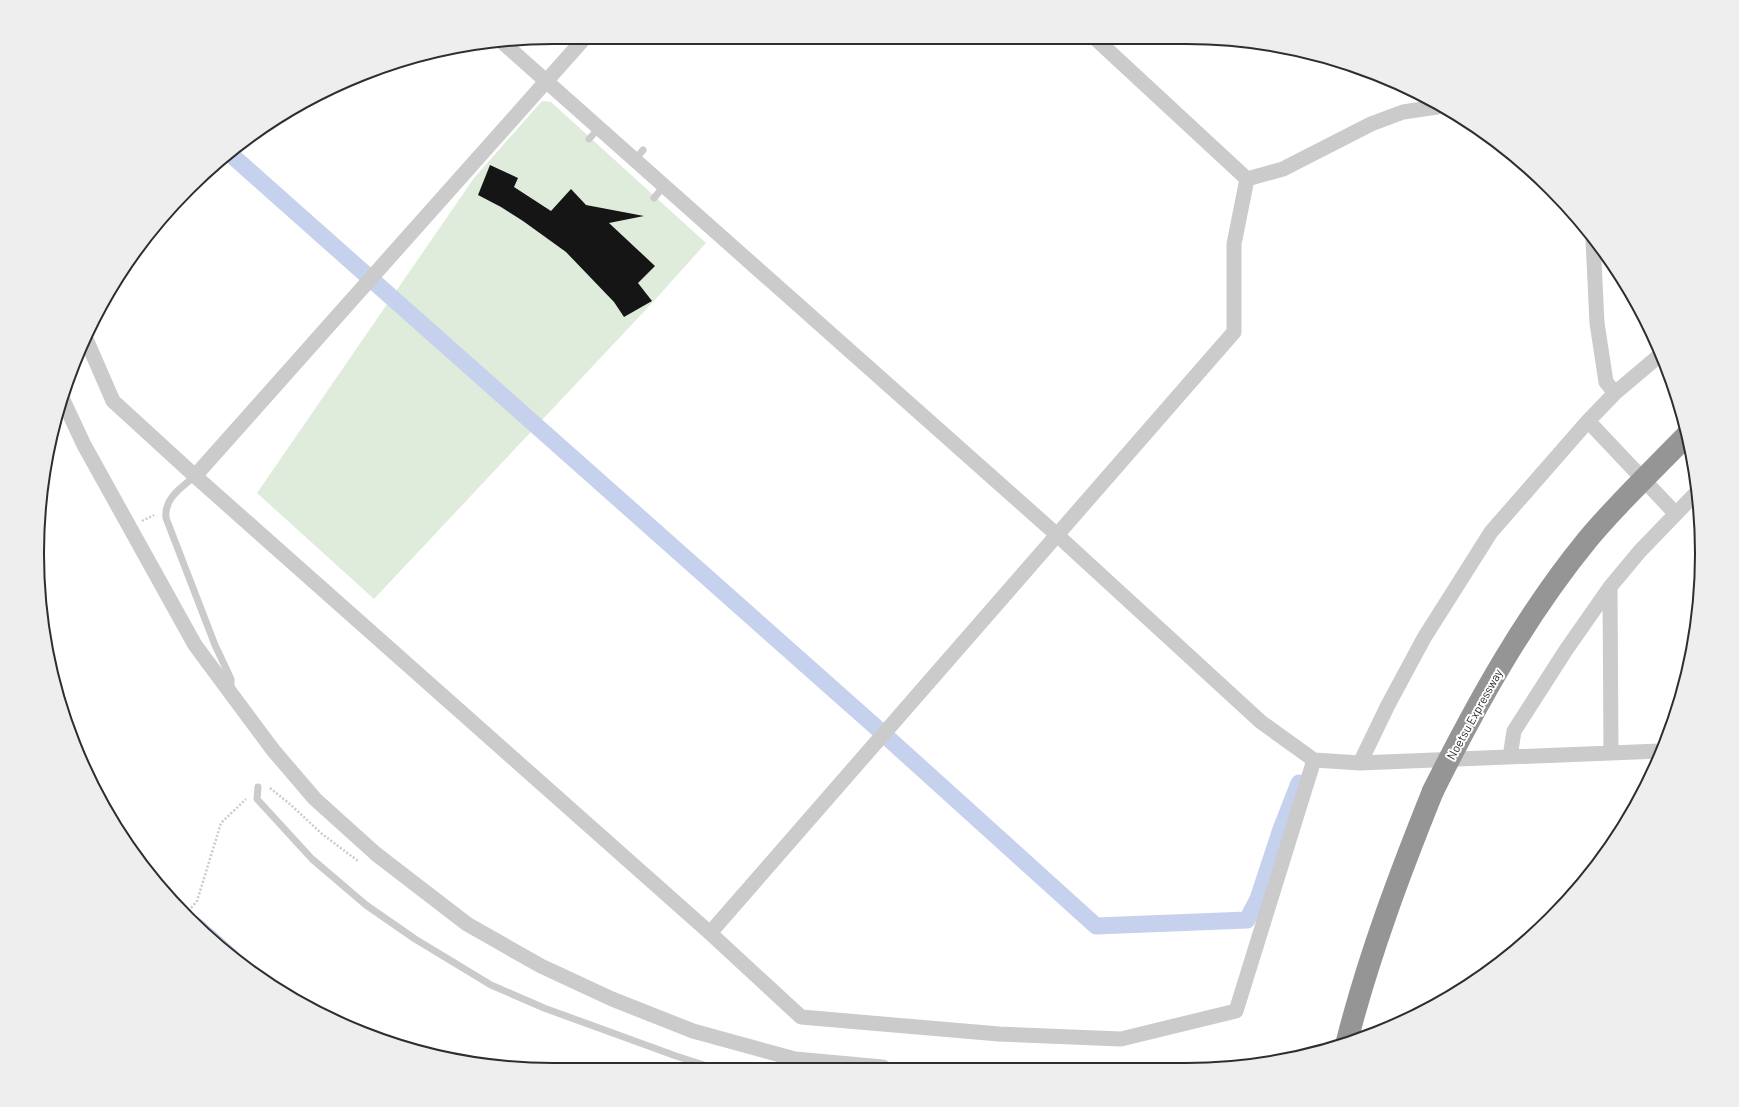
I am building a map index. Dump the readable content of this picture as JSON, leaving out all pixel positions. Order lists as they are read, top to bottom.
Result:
{
  "streets": {
    "highway": ["Noetsu Expressway"]
  }
}
